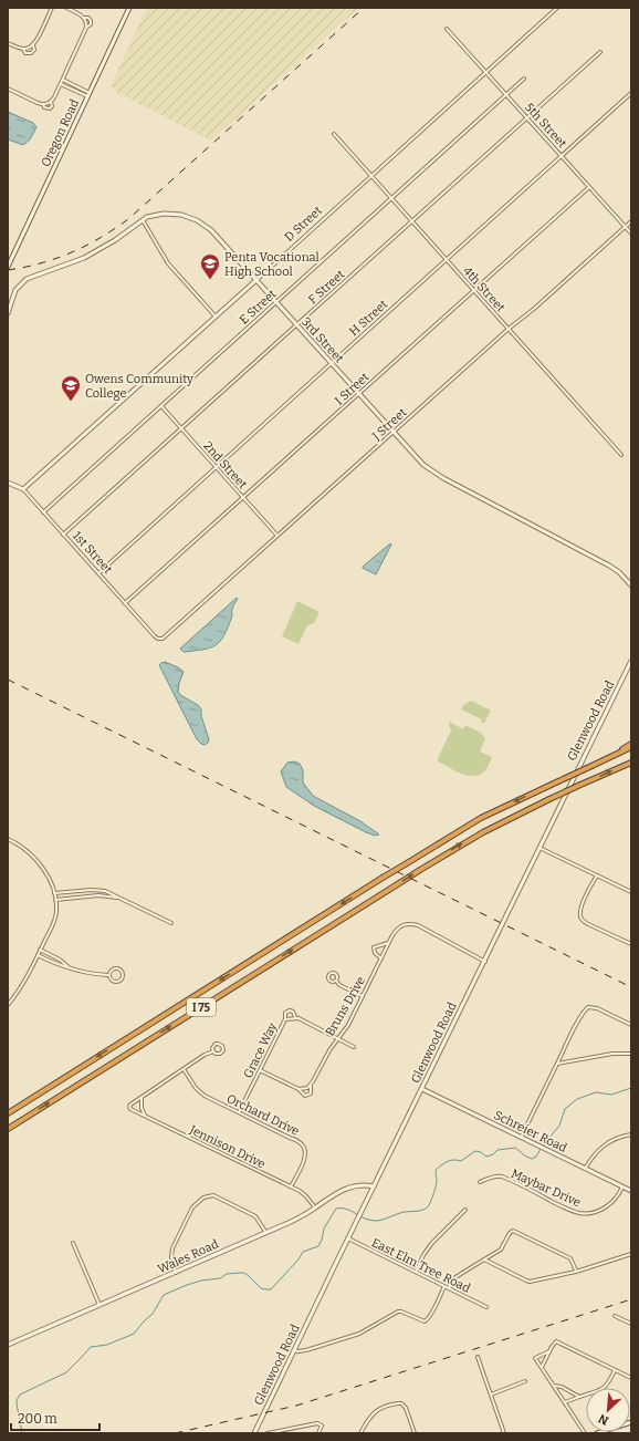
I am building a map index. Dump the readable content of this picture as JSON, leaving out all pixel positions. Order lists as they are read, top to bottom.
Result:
{
  "streets": {
    "highway": ["I 75"],
    "street": [
      "5th Street",
      "Oregon Road",
      "D Street",
      "F Street",
      "4th Street",
      "E Street",
      "H Street",
      "3rd Street",
      "I Street",
      "J Street",
      "2nd Street",
      "1st Street",
      "Glenwood Road",
      "Bruns Drive",
      "Grace Way",
      "Orchard Drive",
      "Schreier Road",
      "Jennison Drive",
      "Maybar Drive",
      "Wales Road",
      "East Elm Tree Road"
    ]
  },
  "crossings": [
    ["5th Street", "D Street"],
    ["5th Street", "F Street"],
    ["5th Street", "E Street"],
    ["5th Street", "H Street"],
    ["5th Street", "I Street"],
    ["5th Street", "J Street"],
    ["D Street", "4th Street"],
    ["D Street", "3rd Street"],
    ["D Street", "1st Street"],
    ["F Street", "4th Street"],
    ["F Street", "3rd Street"],
    ["F Street", "2nd Street"],
    ["F Street", "1st Street"],
    ["4th Street", "E Street"],
    ["4th Street", "H Street"],
    ["4th Street", "I Street"],
    ["4th Street", "J Street"],
    ["E Street", "3rd Street"],
    ["E Street", "2nd Street"],
    ["E Street", "1st Street"],
    ["H Street", "3rd Street"],
    ["H Street", "2nd Street"],
    ["H Street", "1st Street"],
    ["3rd Street", "I Street"],
    ["3rd Street", "J Street"],
    ["I Street", "2nd Street"],
    ["I Street", "1st Street"],
    ["J Street", "2nd Street"],
    ["J Street", "1st Street"],
    ["Glenwood Road", "Bruns Drive"],
    ["Glenwood Road", "Schreier Road"],
    ["Glenwood Road", "Wales Road"],
    ["Glenwood Road", "East Elm Tree Road"],
    ["Grace Way", "Orchard Drive"],
    ["Orchard Drive", "Jennison Drive"],
    ["Schreier Road", "Maybar Drive"],
    ["Jennison Drive", "Wales Road"]
  ],
  "places": {
    "school or university": ["Penta Vocational High School", "Owens Community College"]
  },
  "scale_bar": "200 m",
  "north": "bottom left"
}
